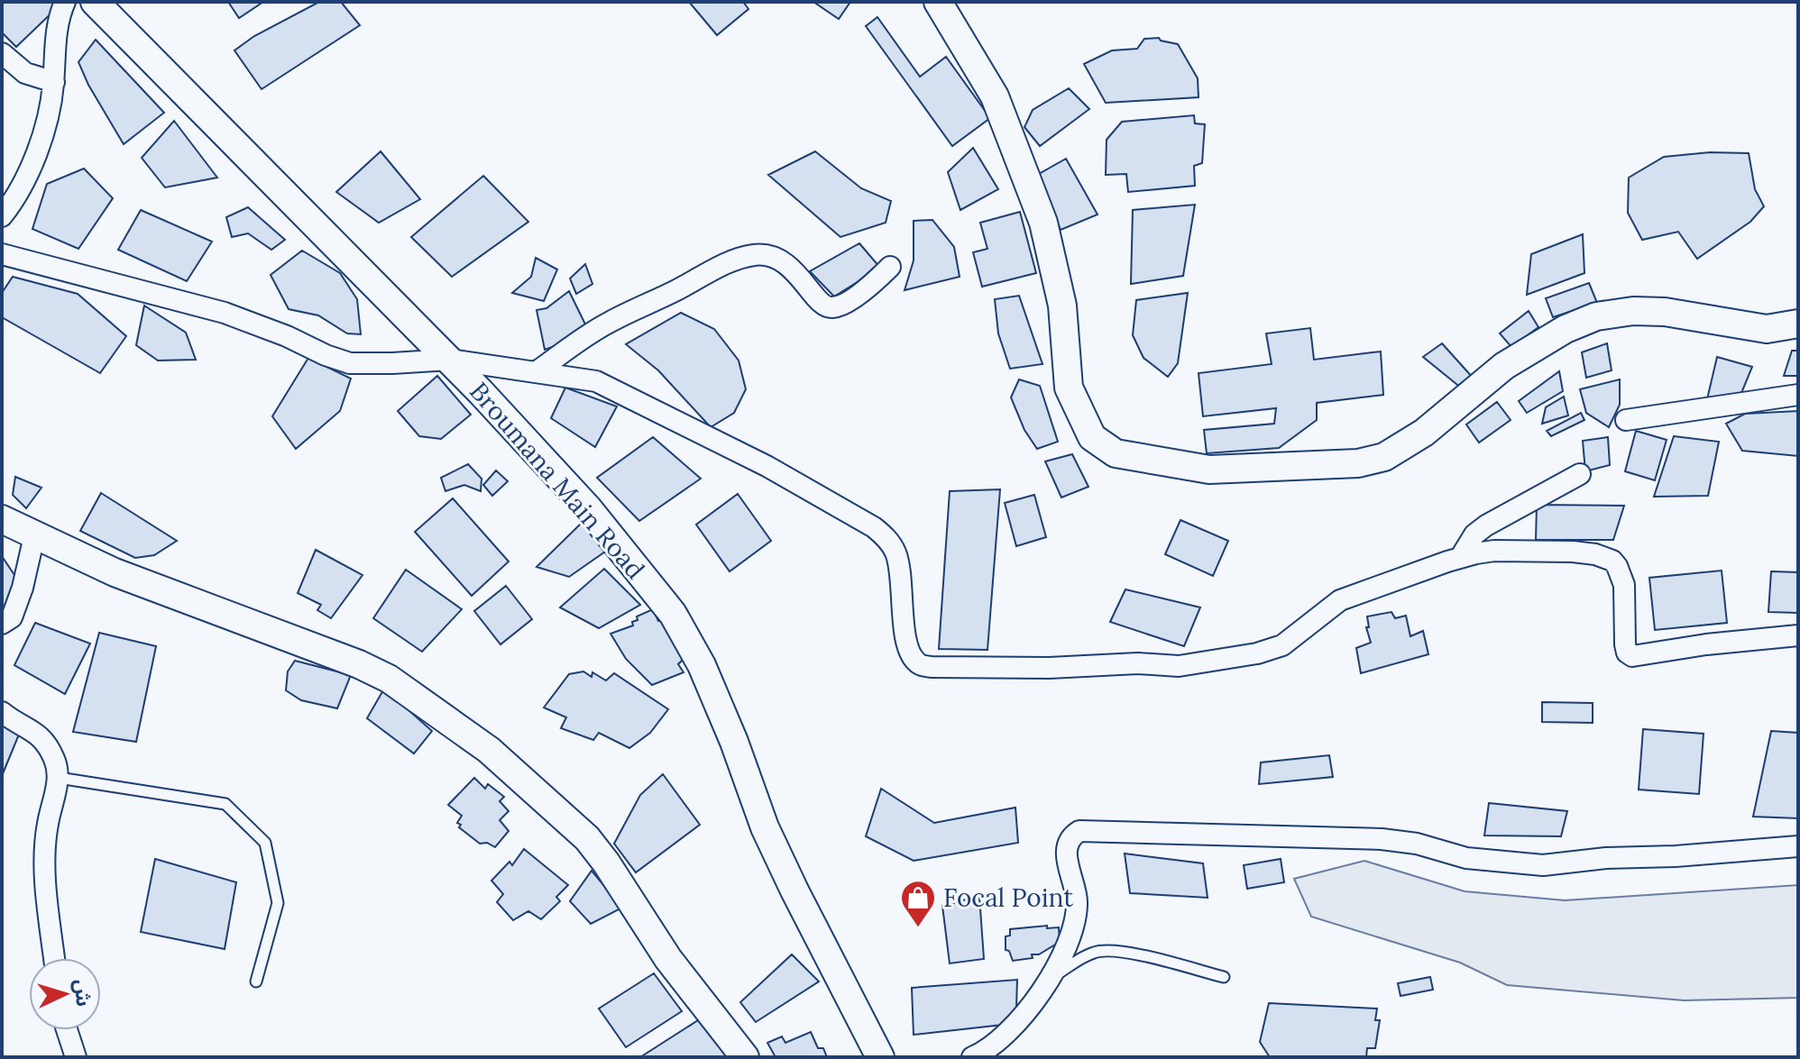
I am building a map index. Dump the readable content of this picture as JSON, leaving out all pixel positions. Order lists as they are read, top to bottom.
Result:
{
  "streets": {
    "street": ["Broumana Main Road"]
  },
  "places": {
    "shop": ["Focal Point"]
  },
  "north": "right"
}
